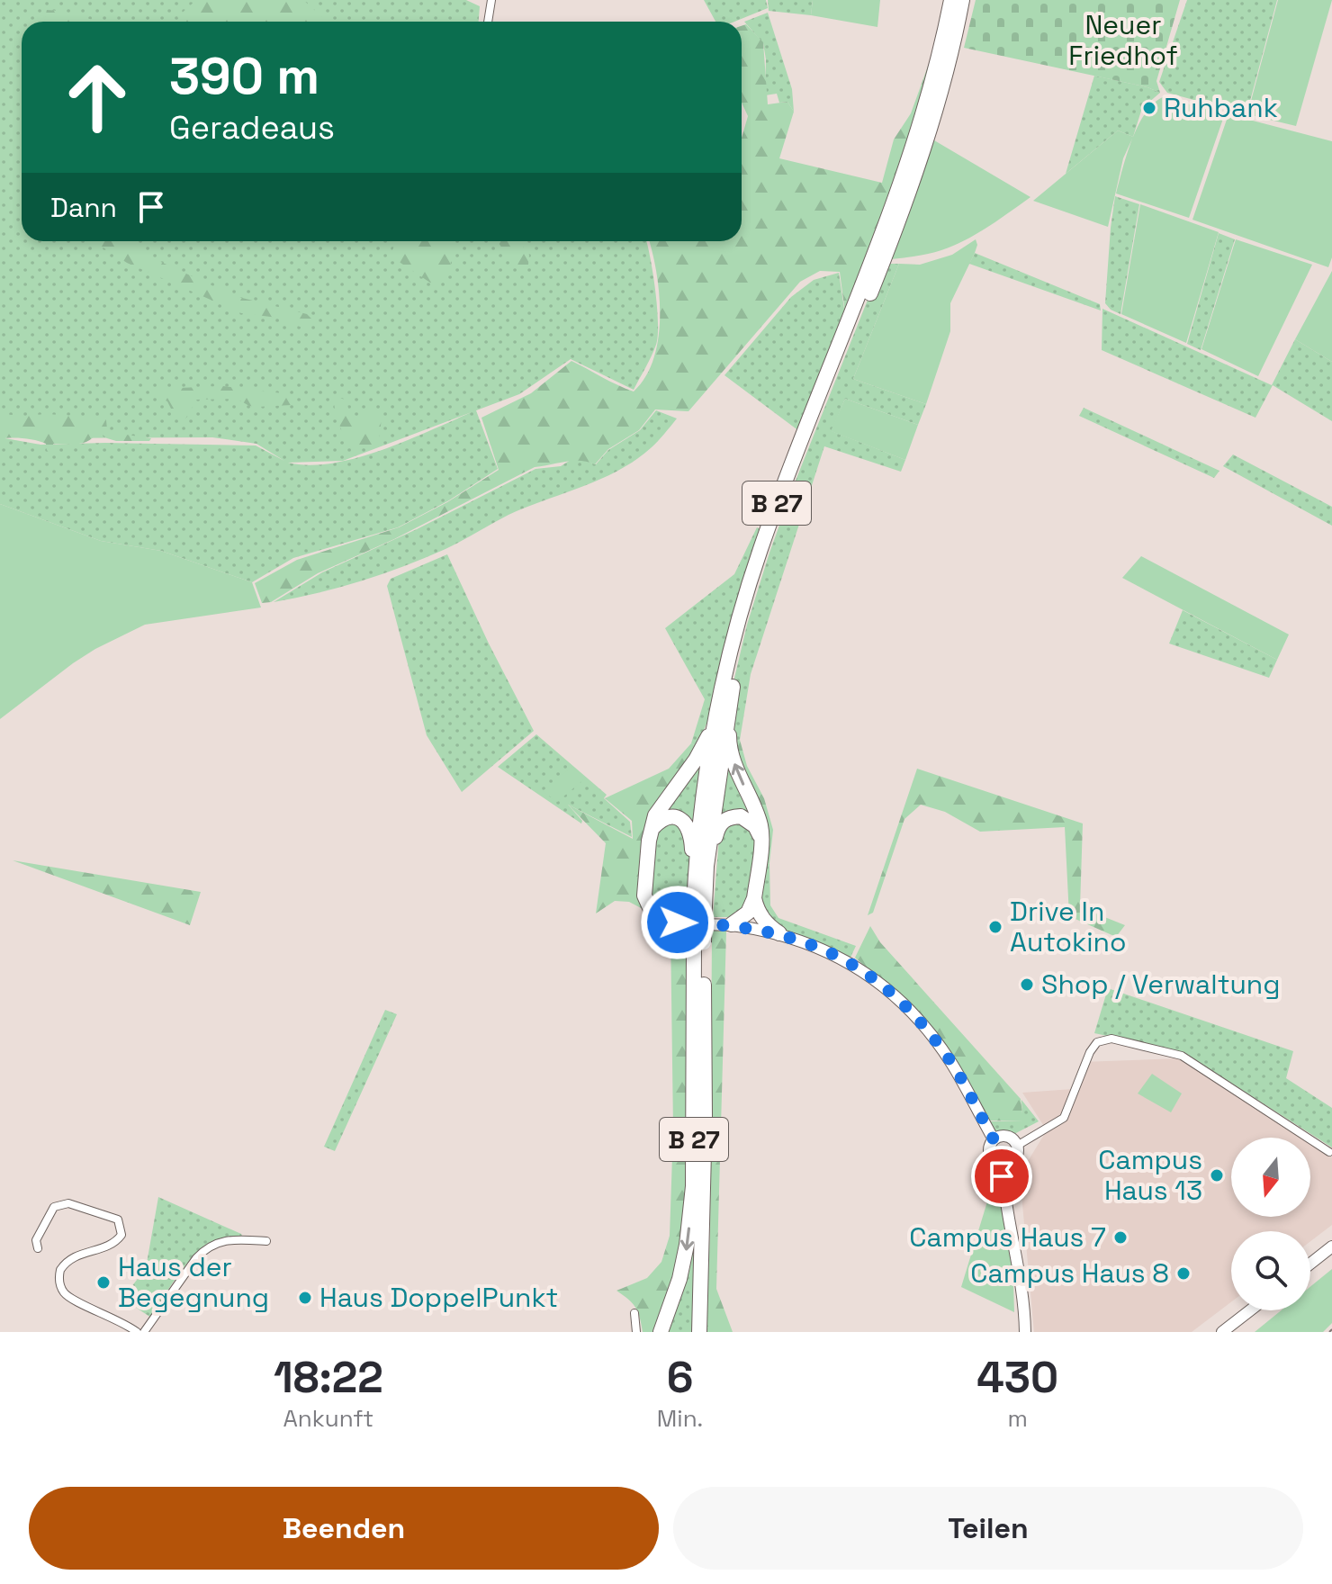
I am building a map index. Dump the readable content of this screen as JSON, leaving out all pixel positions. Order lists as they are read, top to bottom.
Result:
{
  "streets": {
    "highway": ["B 27"]
  },
  "parks": ["Neuer Friedhof"],
  "places": [
    "Ruhbank",
    "Drive In Autokino",
    "Shop / Verwaltung",
    "Campus Haus 13",
    "Campus Haus 7",
    "Campus Haus 8",
    "Haus der Begegnung",
    "Haus DoppelPunkt"
  ],
  "north": "bottom",
  "page": {
    "turn": ["390 m", "Geradeaus"],
    "then": "Dann",
    "eta": [
      "18:22",
      "Ankunft",
      "6",
      "Min.",
      "430",
      "m"
    ],
    "buttons": ["Beenden", "Teilen"]
  }
}
